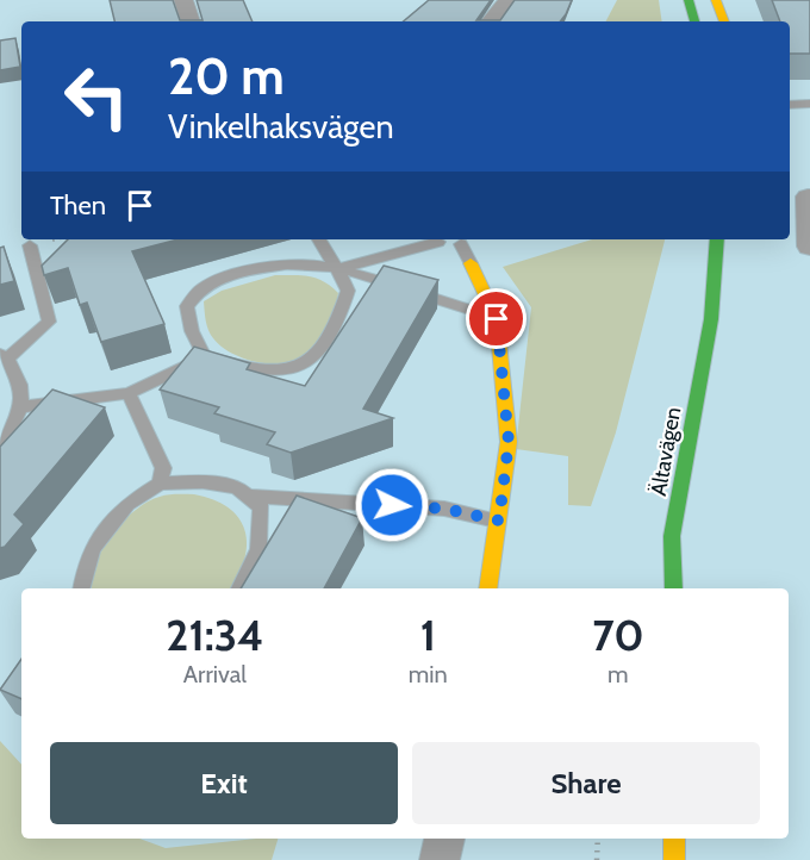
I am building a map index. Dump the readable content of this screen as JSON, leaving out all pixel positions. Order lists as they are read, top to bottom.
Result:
{
  "streets": {
    "main road": ["Ältavägen"]
  },
  "page": {
    "turn": ["20 m", "Vinkelhaksvägen"],
    "then": "Then",
    "eta": [
      "21:34",
      "Arrival",
      "1",
      "min",
      "70",
      "m"
    ],
    "buttons": ["Exit", "Share"]
  }
}
